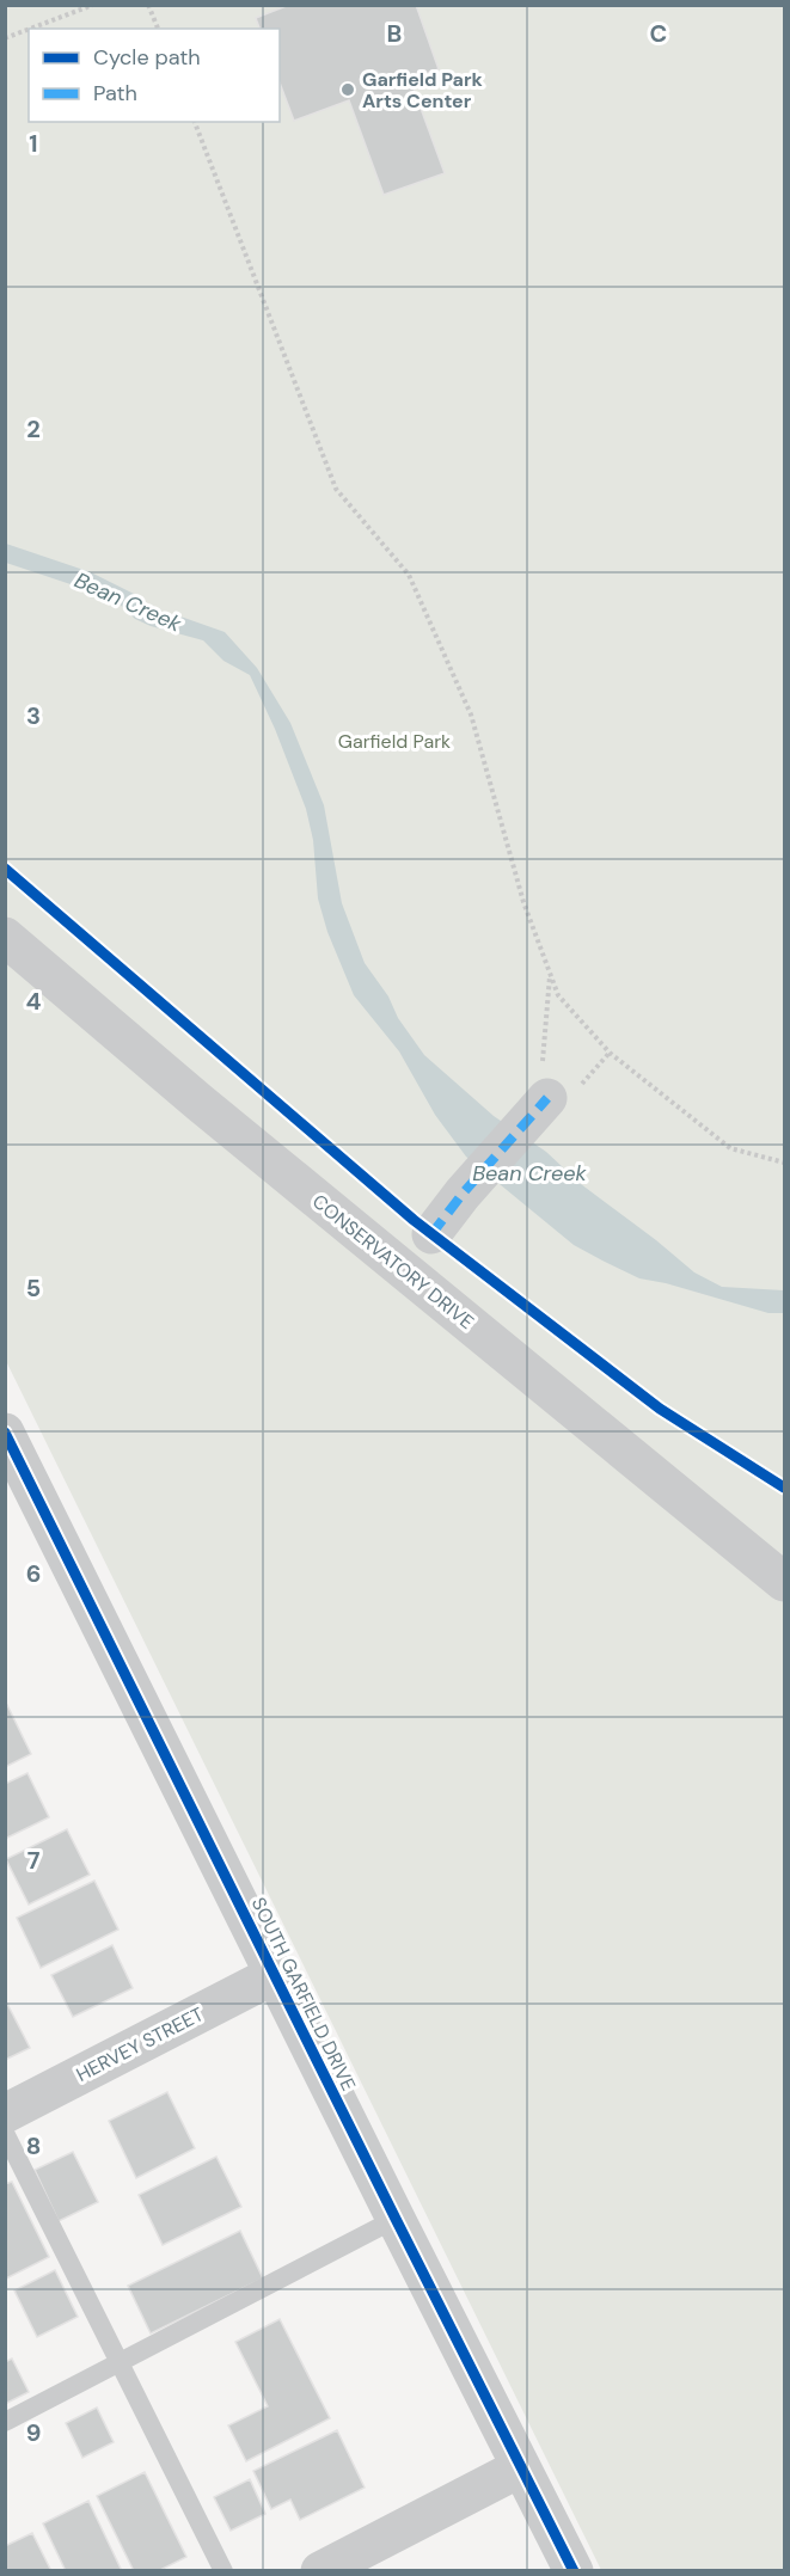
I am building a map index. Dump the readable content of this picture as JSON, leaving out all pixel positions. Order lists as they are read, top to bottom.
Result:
{
  "streets": {
    "street": ["CONSERVATORY DRIVE", "SOUTH GARFIELD DRIVE", "HERVEY STREET"]
  },
  "crossings": [
    ["SOUTH GARFIELD DRIVE", "HERVEY STREET"]
  ],
  "water": ["Bean Creek"],
  "parks": ["Garfield Park"],
  "places": ["Garfield Park Arts Center"],
  "legend": ["Cycle path", "Path"],
  "grid": {
    "columns": ["B", "C"],
    "rows": [
      "1",
      "2",
      "3",
      "4",
      "5",
      "6",
      "7",
      "8",
      "9"
    ]
  }
}
